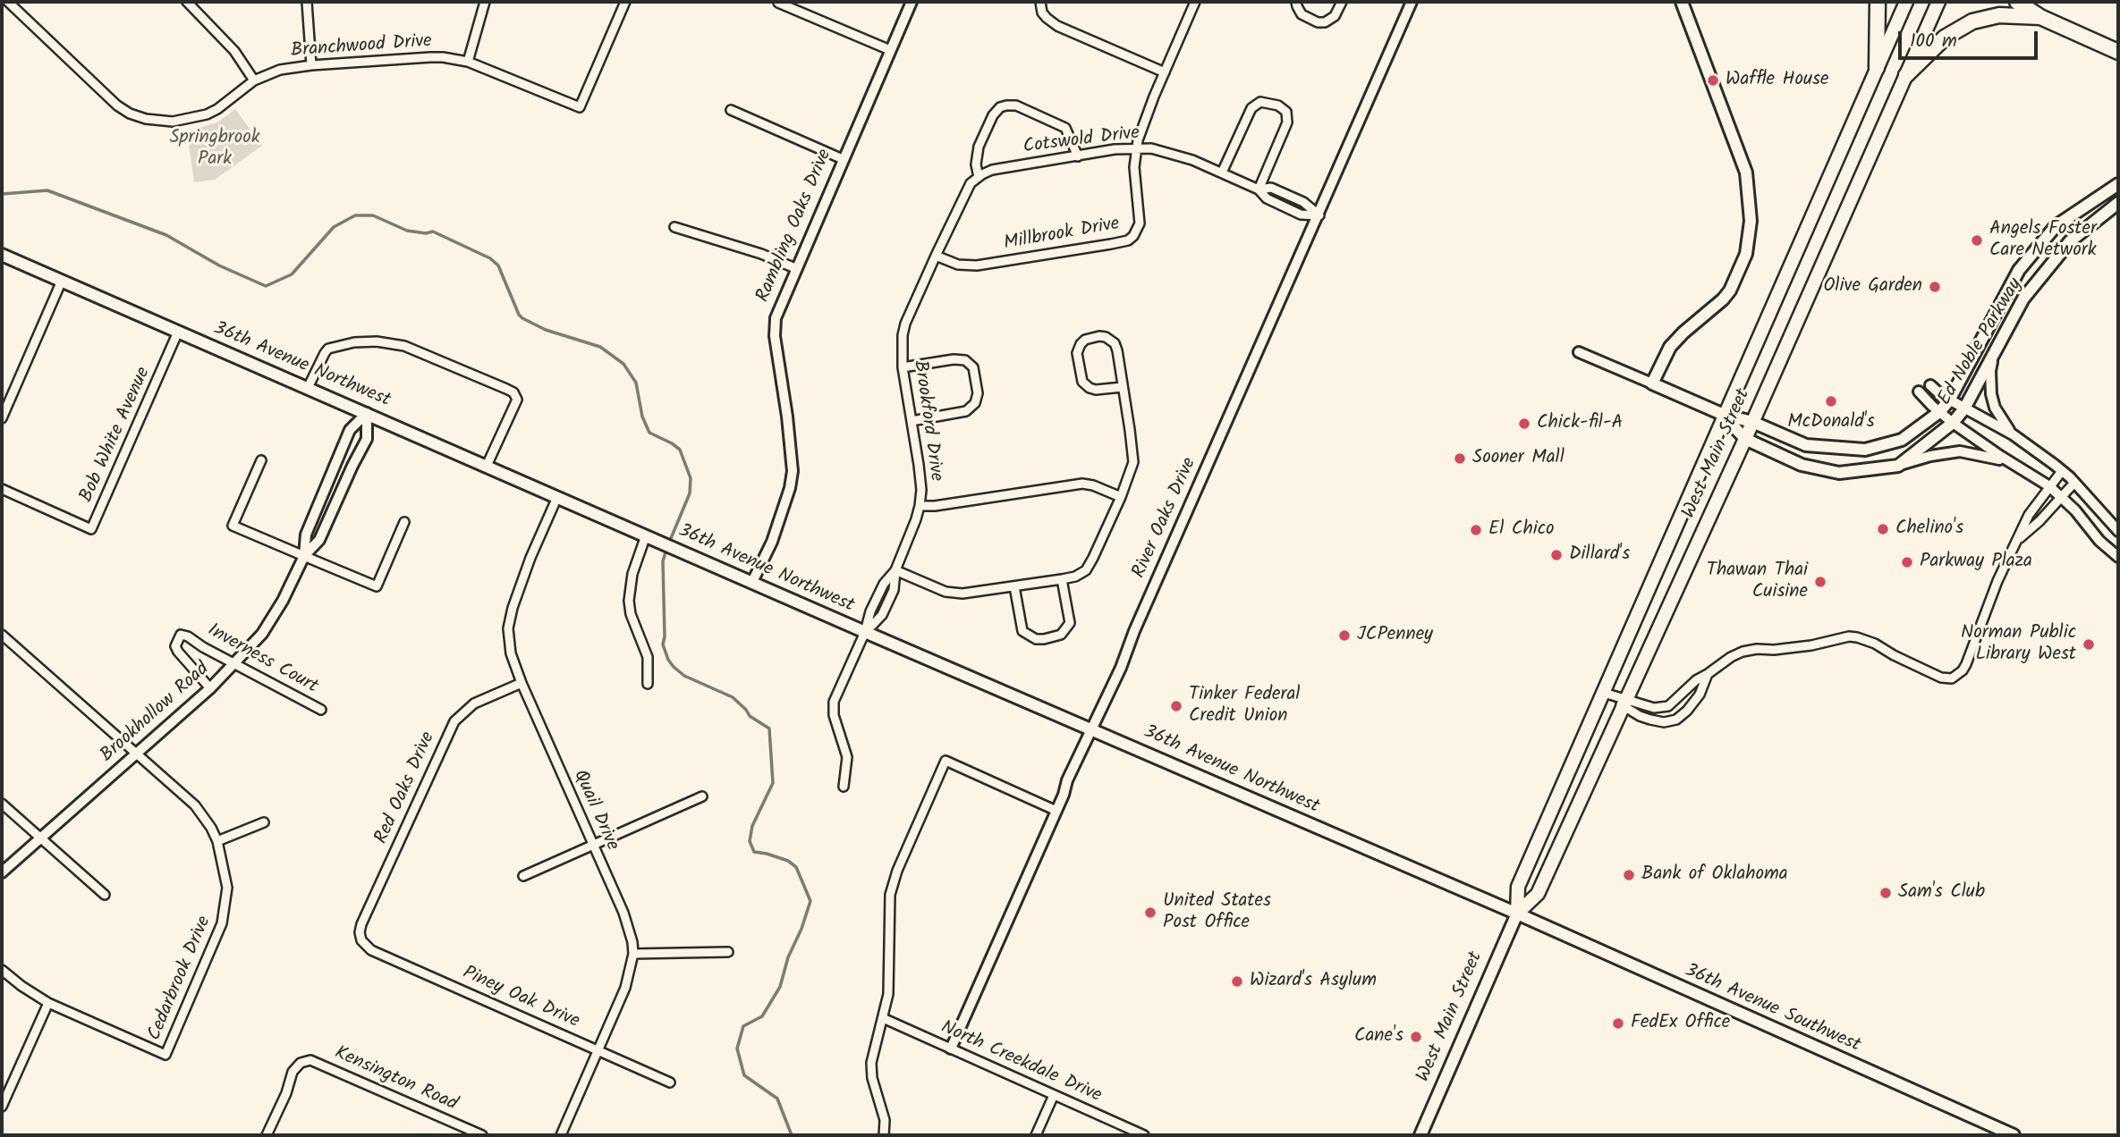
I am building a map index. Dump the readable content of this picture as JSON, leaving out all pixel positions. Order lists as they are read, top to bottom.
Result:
{
  "streets": {
    "main road": [
      "Ed Noble Parkway",
      "36th Avenue Northwest",
      "West Main Street",
      "36th Avenue Southwest"
    ],
    "street": [
      "Branchwood Drive",
      "Cotswold Drive",
      "Rambling Oaks Drive",
      "Millbrook Drive",
      "Brookford Drive",
      "Bob White Avenue",
      "River Oaks Drive",
      "Inverness Court",
      "Brookhollow Road",
      "Red Oaks Drive",
      "Quail Drive",
      "Cedarbrook Drive",
      "Piney Oak Drive",
      "North Creekdale Drive",
      "Kensington Road"
    ]
  },
  "crossings": [
    ["Cotswold Drive", "Millbrook Drive"],
    ["Cotswold Drive", "Brookford Drive"],
    ["Cotswold Drive", "River Oaks Drive"],
    ["Rambling Oaks Drive", "36th Avenue Northwest"],
    ["Millbrook Drive", "Brookford Drive"],
    ["Ed Noble Parkway", "West Main Street"],
    ["36th Avenue Northwest", "Brookford Drive"],
    ["36th Avenue Northwest", "Bob White Avenue"],
    ["36th Avenue Northwest", "West Main Street"],
    ["36th Avenue Northwest", "River Oaks Drive"],
    ["36th Avenue Northwest", "Brookhollow Road"],
    ["36th Avenue Northwest", "Quail Drive"],
    ["36th Avenue Northwest", "36th Avenue Southwest"],
    ["West Main Street", "36th Avenue Southwest"],
    ["River Oaks Drive", "North Creekdale Drive"],
    ["Inverness Court", "Brookhollow Road"],
    ["Brookhollow Road", "Cedarbrook Drive"],
    ["Red Oaks Drive", "Quail Drive"],
    ["Red Oaks Drive", "Piney Oak Drive"],
    ["Quail Drive", "Piney Oak Drive"]
  ],
  "parks": ["Springbrook Park"],
  "places": [
    "Waffle House",
    "Angels Foster Care Network",
    "Olive Garden",
    "McDonald's",
    "Chick-fil-A",
    "Sooner Mall",
    "Chelino's",
    "El Chico",
    "Dillard's",
    "Parkway Plaza",
    "Thawan Thai Cuisine",
    "JCPenney",
    "Norman Public Library West",
    "Tinker Federal Credit Union",
    "Bank of Oklahoma",
    "Sam's Club",
    "United States Post Office",
    "Wizard's Asylum",
    "FedEx Office",
    "Cane's"
  ],
  "scale_bar": "100 m"
}
